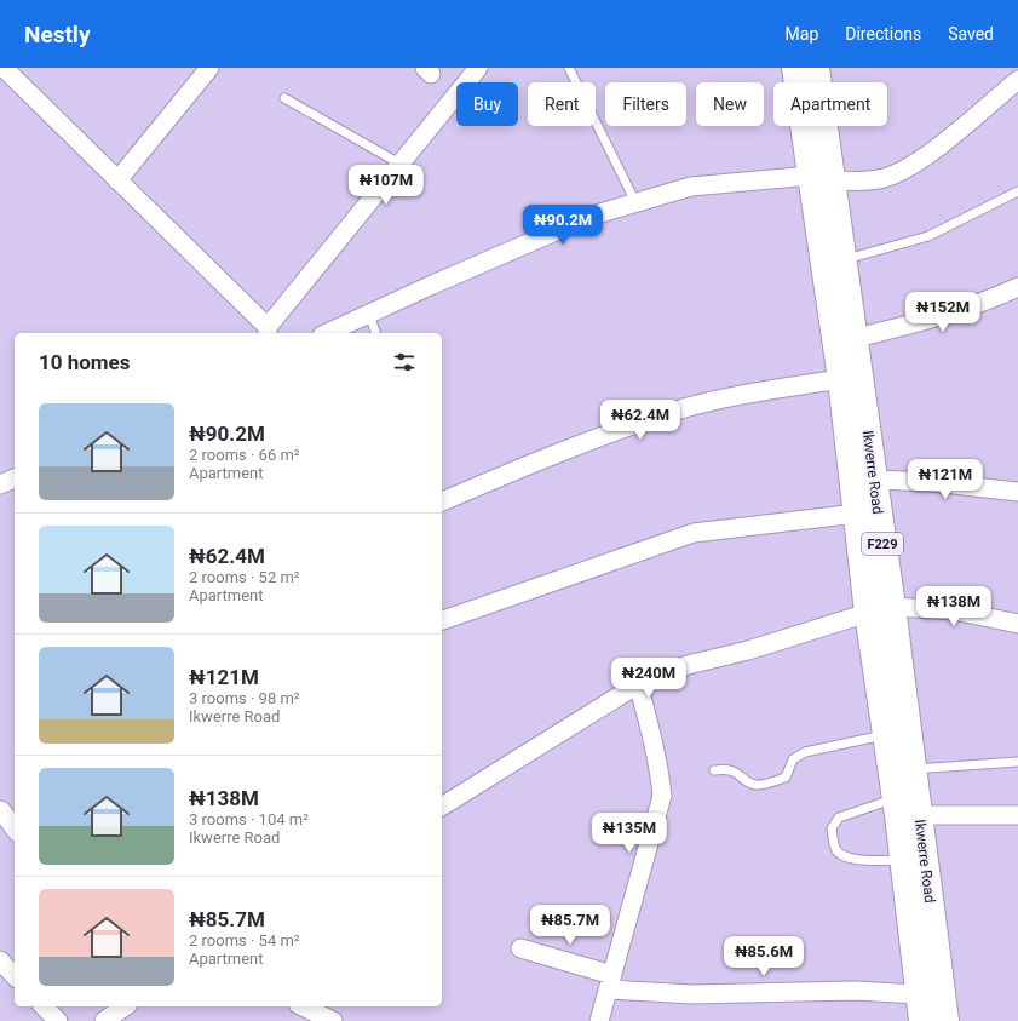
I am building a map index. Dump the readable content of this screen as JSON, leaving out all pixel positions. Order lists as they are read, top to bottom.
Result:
{
  "streets": {
    "main road": ["Ikwerre Road", "F229"]
  },
  "page": {
    "header": "Nestly",
    "nav": ["Map", "Directions", "Saved"],
    "chip": [
      "Buy",
      "Rent",
      "Filters",
      "New",
      "Apartment"
    ],
    "price": [
      "₦107M",
      "₦90.2M",
      "₦152M",
      "₦62.4M",
      "₦121M",
      "₦138M",
      "₦240M",
      "₦135M",
      "₦85.7M",
      "₦85.6M"
    ],
    "heading": "10 homes",
    "list": [
      {
        "name": "₦90.2M",
        "note": "2 rooms · 66 m² · Apartment"
      },
      {
        "name": "₦62.4M",
        "note": "2 rooms · 52 m² · Apartment"
      },
      {
        "name": "₦121M",
        "note": "3 rooms · 98 m² · Ikwerre Road"
      },
      {
        "name": "₦138M",
        "note": "3 rooms · 104 m² · Ikwerre Road"
      },
      {
        "name": "₦85.7M",
        "note": "2 rooms · 54 m² · Apartment"
      }
    ]
  }
}
